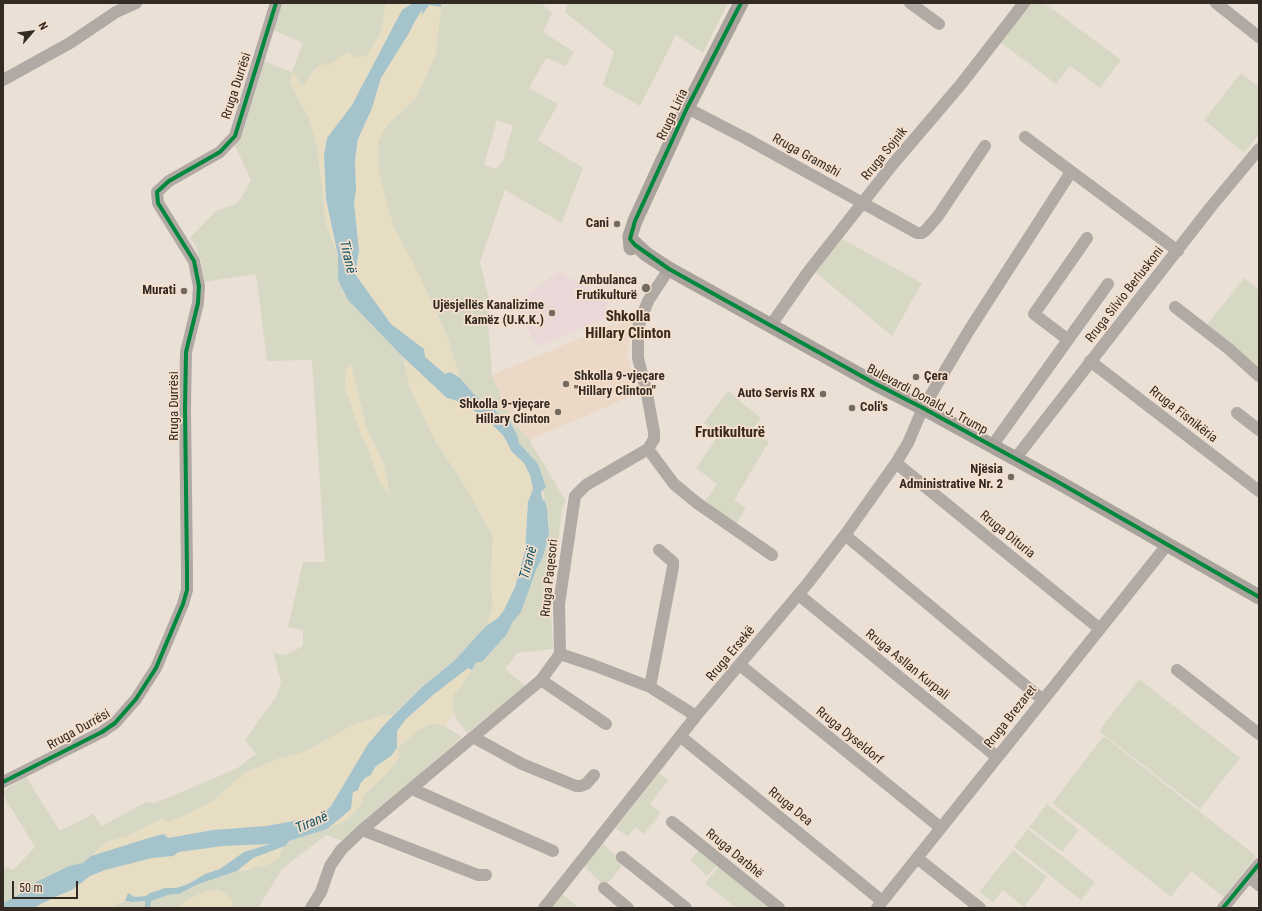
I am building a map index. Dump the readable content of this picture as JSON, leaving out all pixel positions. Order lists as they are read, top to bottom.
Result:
{
  "streets": {
    "main road": ["Rruga Liria", "Bulevardi Donald J. Trump"],
    "street": [
      "Rruga Durrësi",
      "Rruga Sojnik",
      "Rruga Gramshi",
      "Rruga Silvio Berluskoni",
      "Rruga Fisnikëria",
      "Rruga Dituria",
      "Rruga Paqesori",
      "Rruga Ersekë",
      "Rruga Asllan Kurpali",
      "Rruga Brezaret",
      "Rruga Dyseldorf",
      "Rruga Dea",
      "Rruga Darbhë"
    ]
  },
  "crossings": [
    ["Rruga Liria", "Rruga Gramshi"],
    ["Rruga Liria", "Bulevardi Donald J. Trump"],
    ["Rruga Sojnik", "Rruga Gramshi"],
    ["Rruga Sojnik", "Bulevardi Donald J. Trump"],
    ["Rruga Silvio Berluskoni", "Bulevardi Donald J. Trump"],
    ["Rruga Silvio Berluskoni", "Rruga Fisnikëria"],
    ["Bulevardi Donald J. Trump", "Rruga Ersekë"],
    ["Bulevardi Donald J. Trump", "Rruga Brezaret"],
    ["Rruga Dituria", "Rruga Ersekë"],
    ["Rruga Dituria", "Rruga Brezaret"],
    ["Rruga Ersekë", "Rruga Asllan Kurpali"],
    ["Rruga Ersekë", "Rruga Dyseldorf"],
    ["Rruga Ersekë", "Rruga Dea"],
    ["Rruga Asllan Kurpali", "Rruga Brezaret"],
    ["Rruga Brezaret", "Rruga Dyseldorf"],
    ["Rruga Brezaret", "Rruga Dea"]
  ],
  "districts": ["Shkolla Hillary Clinton", "Frutikulturë"],
  "water": ["Tiranë"],
  "places": [
    "Cani",
    "Ambulanca Frutikulturë",
    "Murati",
    "Ujësjellës Kanalizime Kamëz (U.K.K.)",
    "Çera",
    "Shkolla 9-vjeçare \"Hillary Clinton\"",
    "Auto Servis RX",
    "Coli's",
    "Shkolla 9-vjeçare Hillary Clinton",
    "Njësia Administrative Nr. 2"
  ],
  "scale_bar": "50 m",
  "north": "top right"
}
